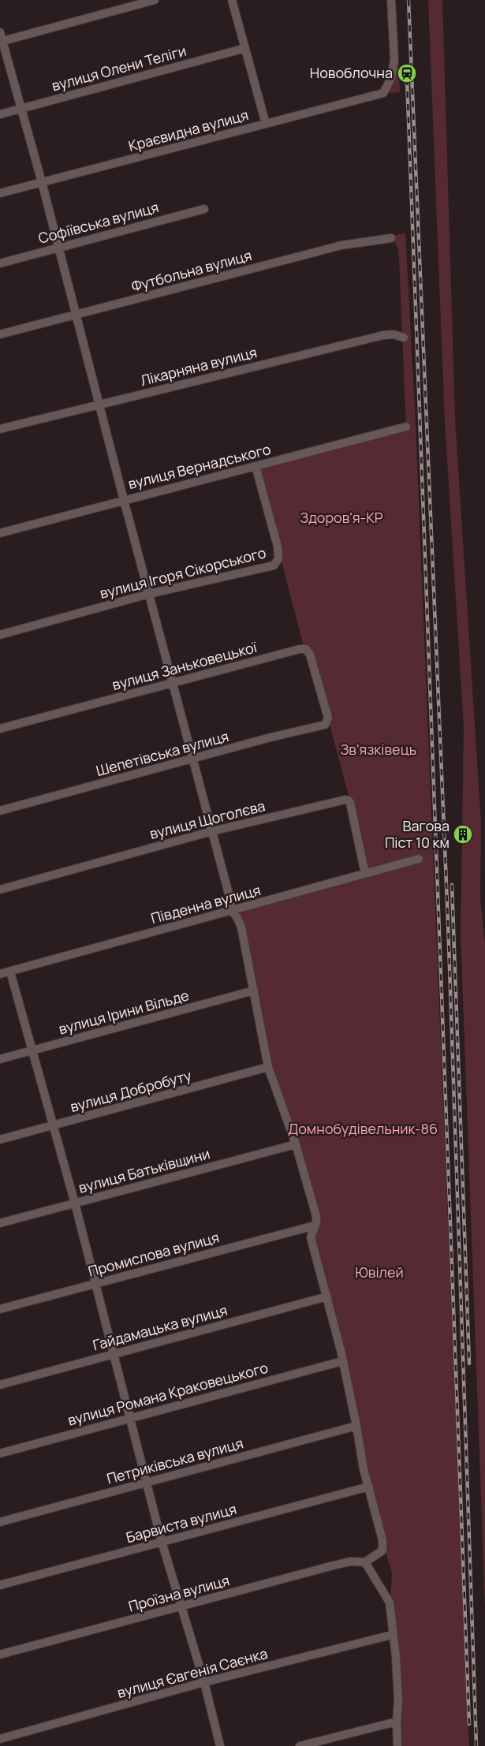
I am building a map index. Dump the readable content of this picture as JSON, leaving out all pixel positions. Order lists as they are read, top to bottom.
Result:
{
  "streets": {
    "street": [
      "вулиця Олени Теліги",
      "Краєвидна вулиця",
      "Софіївська вулиця",
      "Футбольна вулиця",
      "Лікарняна вулиця",
      "вулиця Вернадського",
      "вулиця Ігоря Сікорського",
      "вулиця Заньковецької",
      "Шепетівська вулиця",
      "вулиця Щоголєва",
      "Південна вулиця",
      "вулиця Ірини Вільде",
      "вулиця Добробуту",
      "вулиця Батьківщини",
      "Промислова вулиця",
      "Гайдамацька вулиця",
      "вулиця Романа Краковецького",
      "Петриківська вулиця",
      "Барвиста вулиця",
      "Проїзна вулиця",
      "вулиця Євгенія Саєнка"
    ]
  },
  "crossings": [
    ["вулиця Вернадського", "вулиця Ігоря Сікорського"],
    ["вулиця Заньковецької", "Шепетівська вулиця"],
    ["вулиця Щоголєва", "Південна вулиця"]
  ],
  "parks": [
    "Здоров'я-КР",
    "Зв'язківець",
    "Домнобудівельник-86",
    "Ювілей"
  ],
  "places": {
    "station": ["Новоблочна"],
    "building": ["Вагова Піст 10 км"]
  }
}
